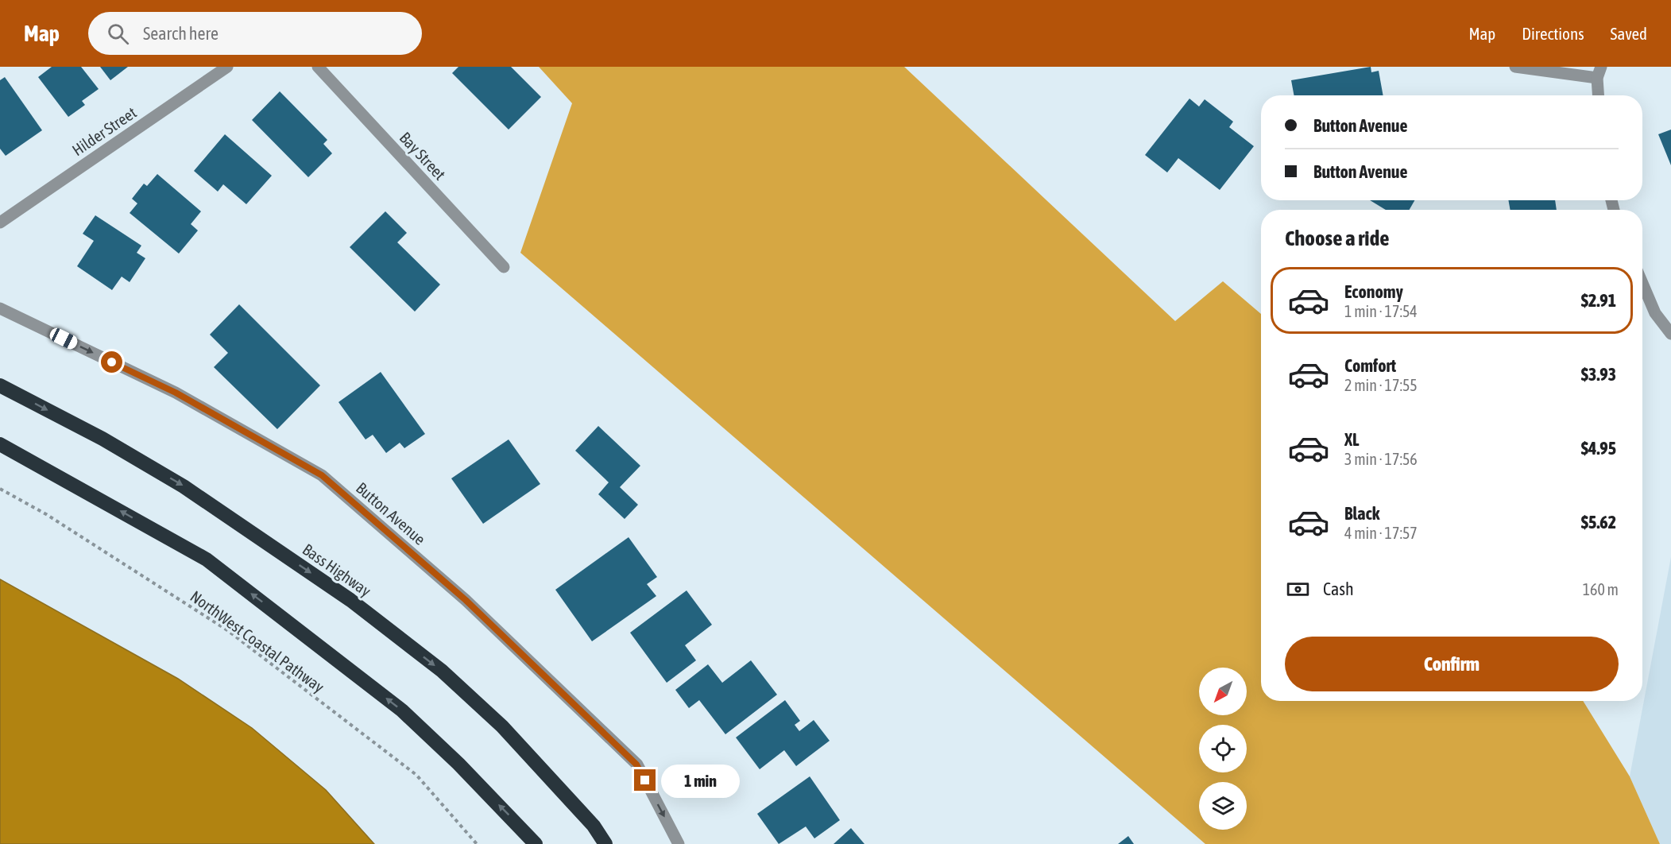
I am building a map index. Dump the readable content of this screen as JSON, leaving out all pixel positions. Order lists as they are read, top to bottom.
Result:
{
  "streets": {
    "highway": ["Bass Highway"],
    "street": ["Hilder Street", "Bay Street", "Button Avenue"],
    "path": ["NorthWest Coastal Pathway"]
  },
  "one_way": ["Button Avenue"],
  "north": "bottom left",
  "page": {
    "header": "Map",
    "search": "Search here",
    "nav": ["Map", "Directions", "Saved"],
    "banner": ["Button Avenue", "Button Avenue"],
    "heading": "Choose a ride",
    "list": [
      {
        "name": "Economy",
        "note": "1 min · 17:54",
        "value": "$2.91"
      },
      {
        "name": "Comfort",
        "note": "2 min · 17:55",
        "value": "$3.93"
      },
      {
        "name": "XL",
        "note": "3 min · 17:56",
        "value": "$4.95"
      },
      {
        "name": "Black",
        "note": "4 min · 17:57",
        "value": "$5.62"
      }
    ],
    "pay": ["Cash", "160 m"],
    "buttons": "Confirm",
    "bubble": "1 min"
  }
}
